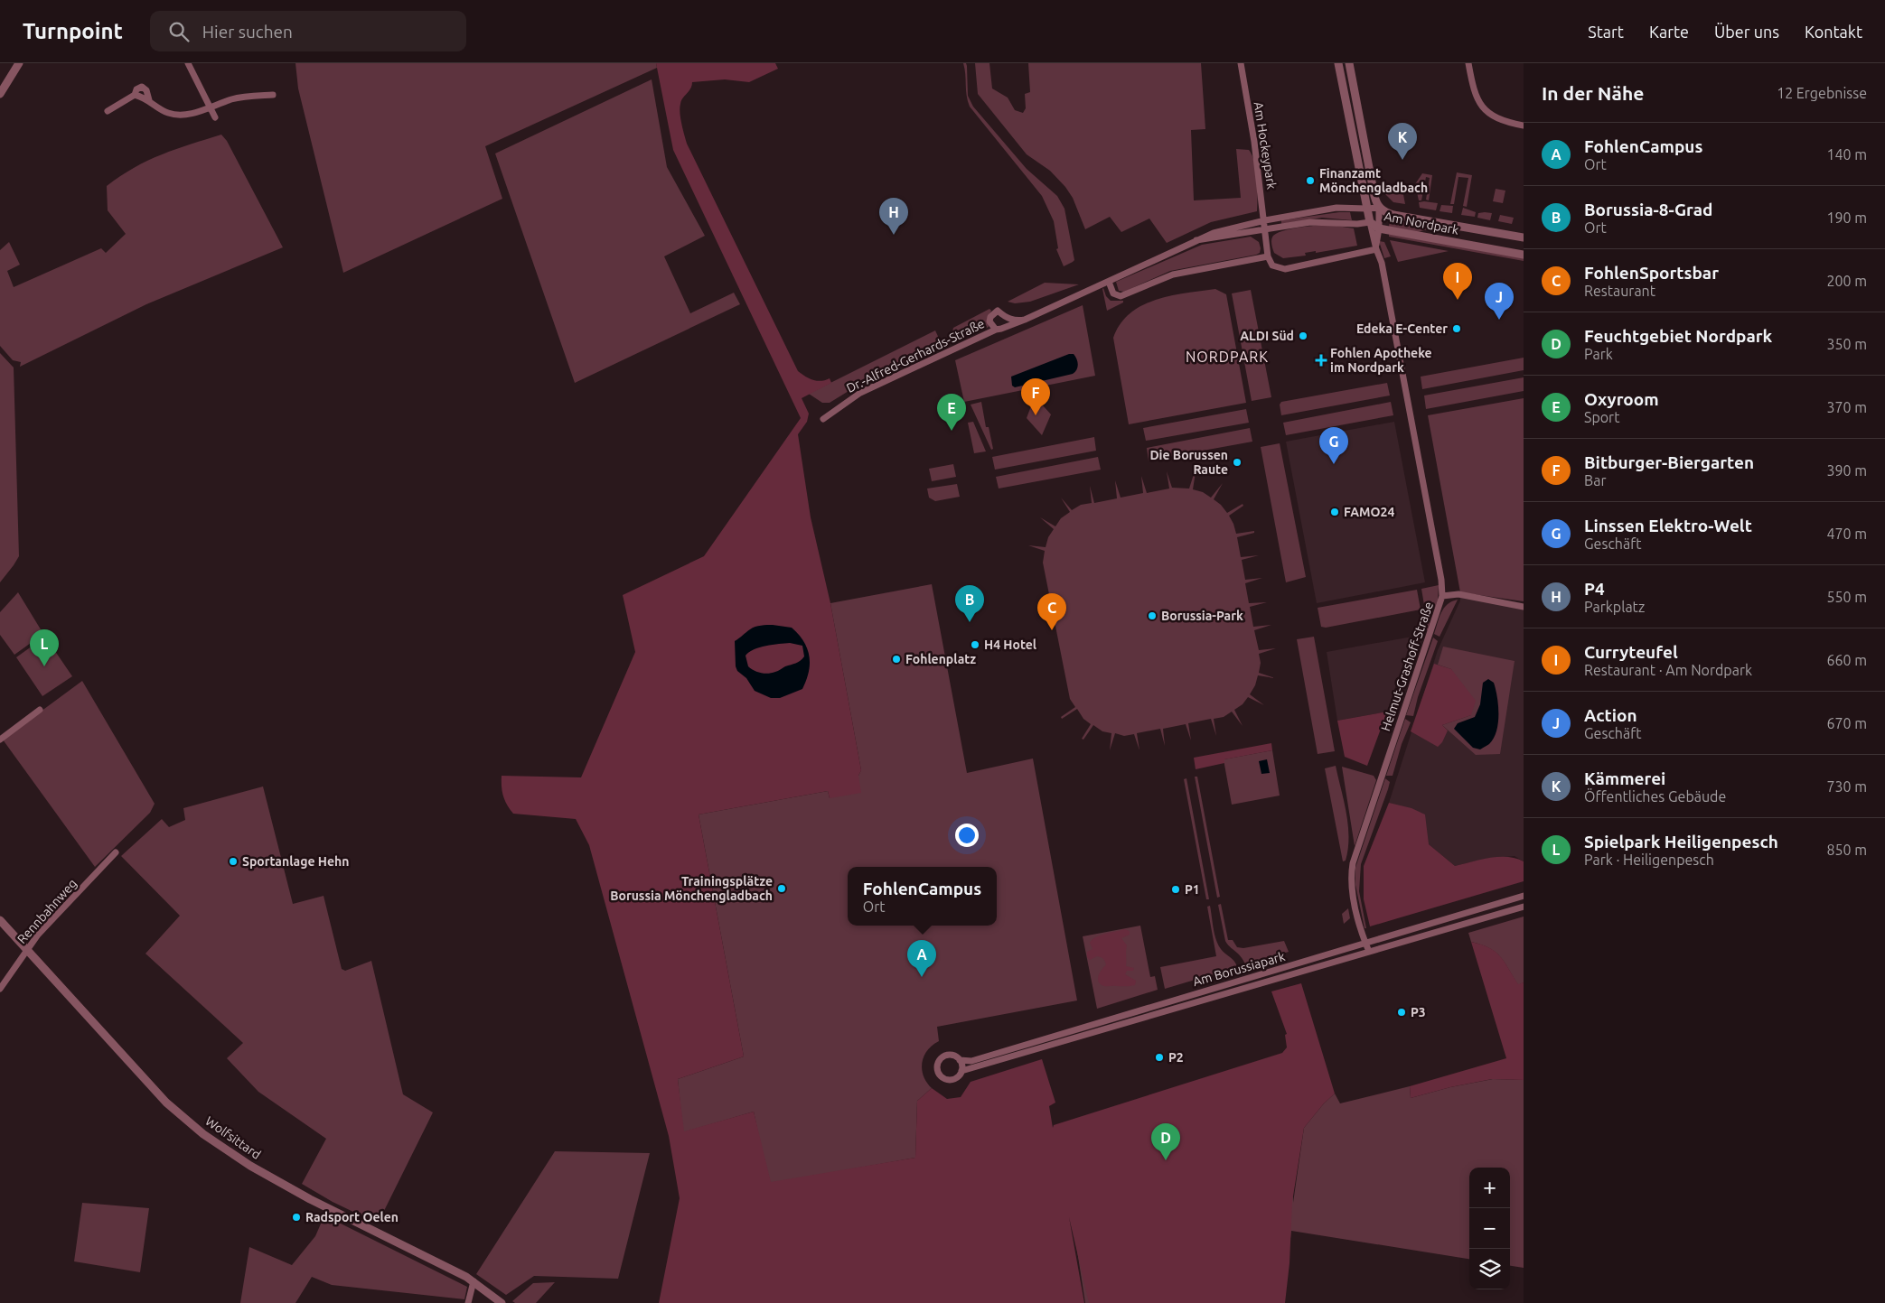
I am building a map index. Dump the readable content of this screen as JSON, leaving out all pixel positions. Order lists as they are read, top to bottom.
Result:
{
  "streets": {
    "street": [
      "Am Hockeypark",
      "Am Nordpark",
      "Dr.-Alfred-Gerhards-Straße",
      "Helmut-Grashoff-Straße",
      "Rennbahnweg",
      "Am Borussiapark",
      "Wolfsittard"
    ]
  },
  "crossings": [
    ["Am Hockeypark", "Dr.-Alfred-Gerhards-Straße"],
    ["Am Nordpark", "Dr.-Alfred-Gerhards-Straße"],
    ["Am Nordpark", "Helmut-Grashoff-Straße"],
    ["Dr.-Alfred-Gerhards-Straße", "Helmut-Grashoff-Straße"],
    ["Helmut-Grashoff-Straße", "Am Borussiapark"],
    ["Rennbahnweg", "Wolfsittard"]
  ],
  "districts": ["NORDPARK"],
  "places": {
    "other": [
      "Finanzamt Mönchengladbach",
      "Edeka E-Center",
      "ALDI Süd",
      "Die Borussen Raute",
      "FAMO24",
      "Borussia-Park",
      "H4 Hotel",
      "Fohlenplatz",
      "Sportanlage Hehn",
      "Trainingsplätze Borussia Mönchengladbach",
      "P1",
      "P3",
      "P2",
      "Radsport Oelen"
    ],
    "health": ["Fohlen Apotheke im Nordpark"]
  },
  "page": {
    "header": "Turnpoint",
    "search": "Hier suchen",
    "nav": [
      "Start",
      "Karte",
      "Über uns",
      "Kontakt"
    ],
    "heading": ["In der Nähe", "12 Ergebnisse"],
    "list": [
      {
        "mark": "A",
        "name": "FohlenCampus",
        "note": "Ort",
        "value": "140 m"
      },
      {
        "mark": "B",
        "name": "Borussia-8-Grad",
        "note": "Ort",
        "value": "190 m"
      },
      {
        "mark": "C",
        "name": "FohlenSportsbar",
        "note": "Restaurant",
        "value": "200 m"
      },
      {
        "mark": "D",
        "name": "Feuchtgebiet Nordpark",
        "note": "Park",
        "value": "350 m"
      },
      {
        "mark": "E",
        "name": "Oxyroom",
        "note": "Sport",
        "value": "370 m"
      },
      {
        "mark": "F",
        "name": "Bitburger-Biergarten",
        "note": "Bar",
        "value": "390 m"
      },
      {
        "mark": "G",
        "name": "Linssen Elektro-Welt",
        "note": "Geschäft",
        "value": "470 m"
      },
      {
        "mark": "H",
        "name": "P4",
        "note": "Parkplatz",
        "value": "550 m"
      },
      {
        "mark": "I",
        "name": "Curryteufel",
        "note": "Restaurant · Am Nordpark",
        "value": "660 m"
      },
      {
        "mark": "J",
        "name": "Action",
        "note": "Geschäft",
        "value": "670 m"
      },
      {
        "mark": "K",
        "name": "Kämmerei",
        "note": "Öffentliches Gebäude",
        "value": "730 m"
      },
      {
        "mark": "L",
        "name": "Spielpark Heiligenpesch",
        "note": "Park · Heiligenpesch",
        "value": "850 m"
      }
    ],
    "pins": [
      "K",
      "H",
      "I",
      "J",
      "F",
      "E",
      "G",
      "B",
      "C",
      "L",
      "A",
      "D"
    ],
    "popup": ["FohlenCampus", "Ort"],
    "map_buttons": ["+", "−"]
  }
}
